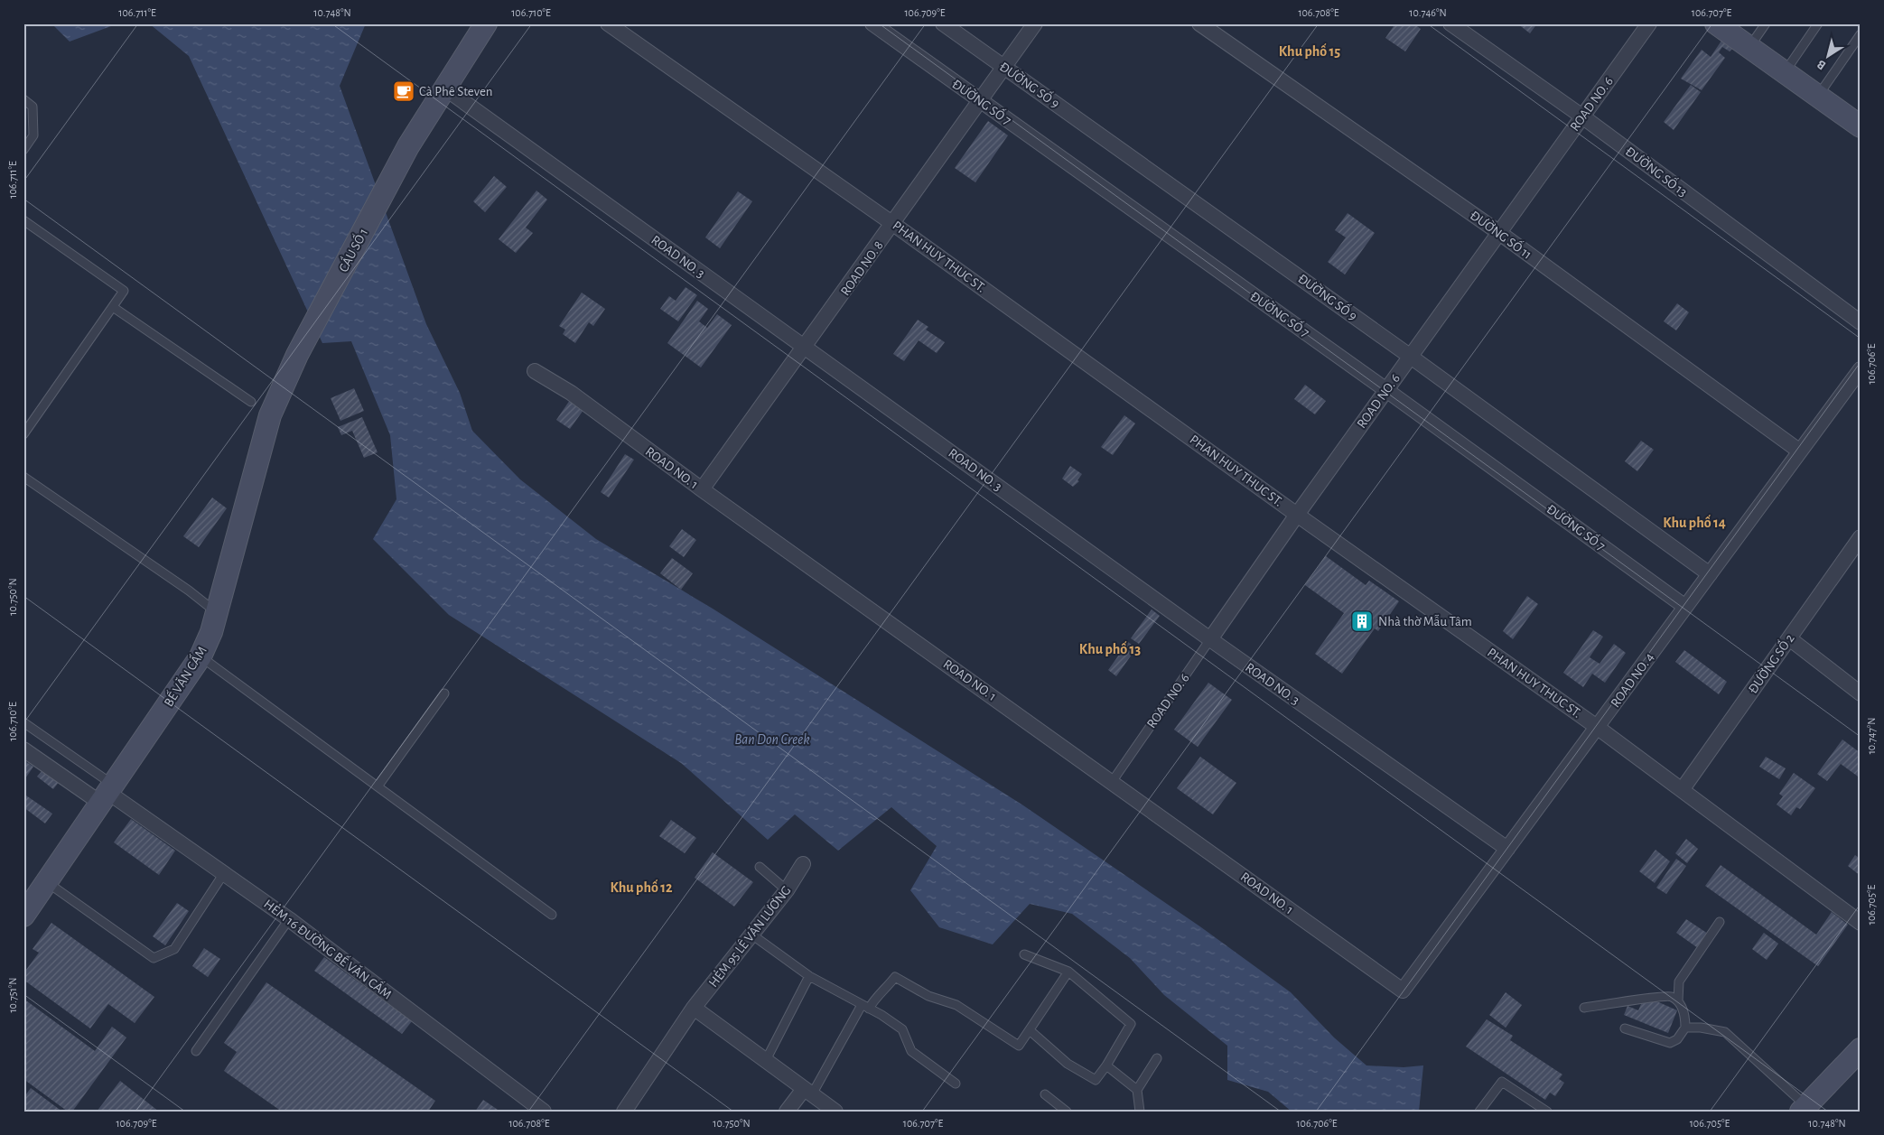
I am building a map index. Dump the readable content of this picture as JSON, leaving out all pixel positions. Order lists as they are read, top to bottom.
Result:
{
  "streets": {
    "street": [
      "ĐƯỜNG SỐ 9",
      "ĐƯỜNG SỐ 7",
      "ROAD NO. 6",
      "ĐƯỜNG SỐ 13",
      "ĐƯỜNG SỐ 11",
      "CẦU SỐ 1",
      "ROAD NO. 3",
      "PHAN HUY THUC ST.",
      "ROAD NO. 8",
      "ROAD NO. 1",
      "ĐƯỜNG SỐ 2",
      "BẾ VĂN CẤM",
      "ROAD NO. 4",
      "HẺM 95 LÊ VĂN LƯƠNG",
      "HẺM 16 ĐƯỜNG BẾ VĂN CẤM"
    ]
  },
  "crossings": [
    ["ĐƯỜNG SỐ 9", "ROAD NO. 6"],
    ["ĐƯỜNG SỐ 9", "ROAD NO. 8"],
    ["ĐƯỜNG SỐ 9", "ROAD NO. 4"],
    ["ĐƯỜNG SỐ 7", "ROAD NO. 6"],
    ["ĐƯỜNG SỐ 7", "ROAD NO. 8"],
    ["ĐƯỜNG SỐ 7", "ROAD NO. 4"],
    ["ROAD NO. 6", "ĐƯỜNG SỐ 13"],
    ["ROAD NO. 6", "ĐƯỜNG SỐ 11"],
    ["ROAD NO. 6", "ROAD NO. 3"],
    ["ROAD NO. 6", "PHAN HUY THUC ST."],
    ["ROAD NO. 6", "ROAD NO. 1"],
    ["ĐƯỜNG SỐ 11", "ROAD NO. 4"],
    ["CẦU SỐ 1", "ROAD NO. 3"],
    ["CẦU SỐ 1", "BẾ VĂN CẤM"],
    ["ROAD NO. 3", "ROAD NO. 8"],
    ["ROAD NO. 3", "ROAD NO. 4"],
    ["PHAN HUY THUC ST.", "ROAD NO. 8"],
    ["PHAN HUY THUC ST.", "ĐƯỜNG SỐ 2"],
    ["PHAN HUY THUC ST.", "ROAD NO. 4"],
    ["ROAD NO. 8", "ROAD NO. 1"],
    ["ROAD NO. 1", "ROAD NO. 4"],
    ["BẾ VĂN CẤM", "HẺM 16 ĐƯỜNG BẾ VĂN CẤM"]
  ],
  "districts": [
    "Khu phố 15",
    "Khu phố 14",
    "Khu phố 13",
    "Khu phố 12"
  ],
  "water": ["Ban Don Creek"],
  "places": {
    "cafe": ["Cà Phê Steven"],
    "building": ["Nhà thờ Mẫu Tâm"]
  },
  "north": "bottom left",
  "coordinates": [
    "106.711°E",
    "10.748°N",
    "106.710°E",
    "106.709°E",
    "106.708°E",
    "10.746°N",
    "106.707°E",
    "106.706°E",
    "10.750°N",
    "10.747°N",
    "106.705°E",
    "10.751°N"
  ]
}
